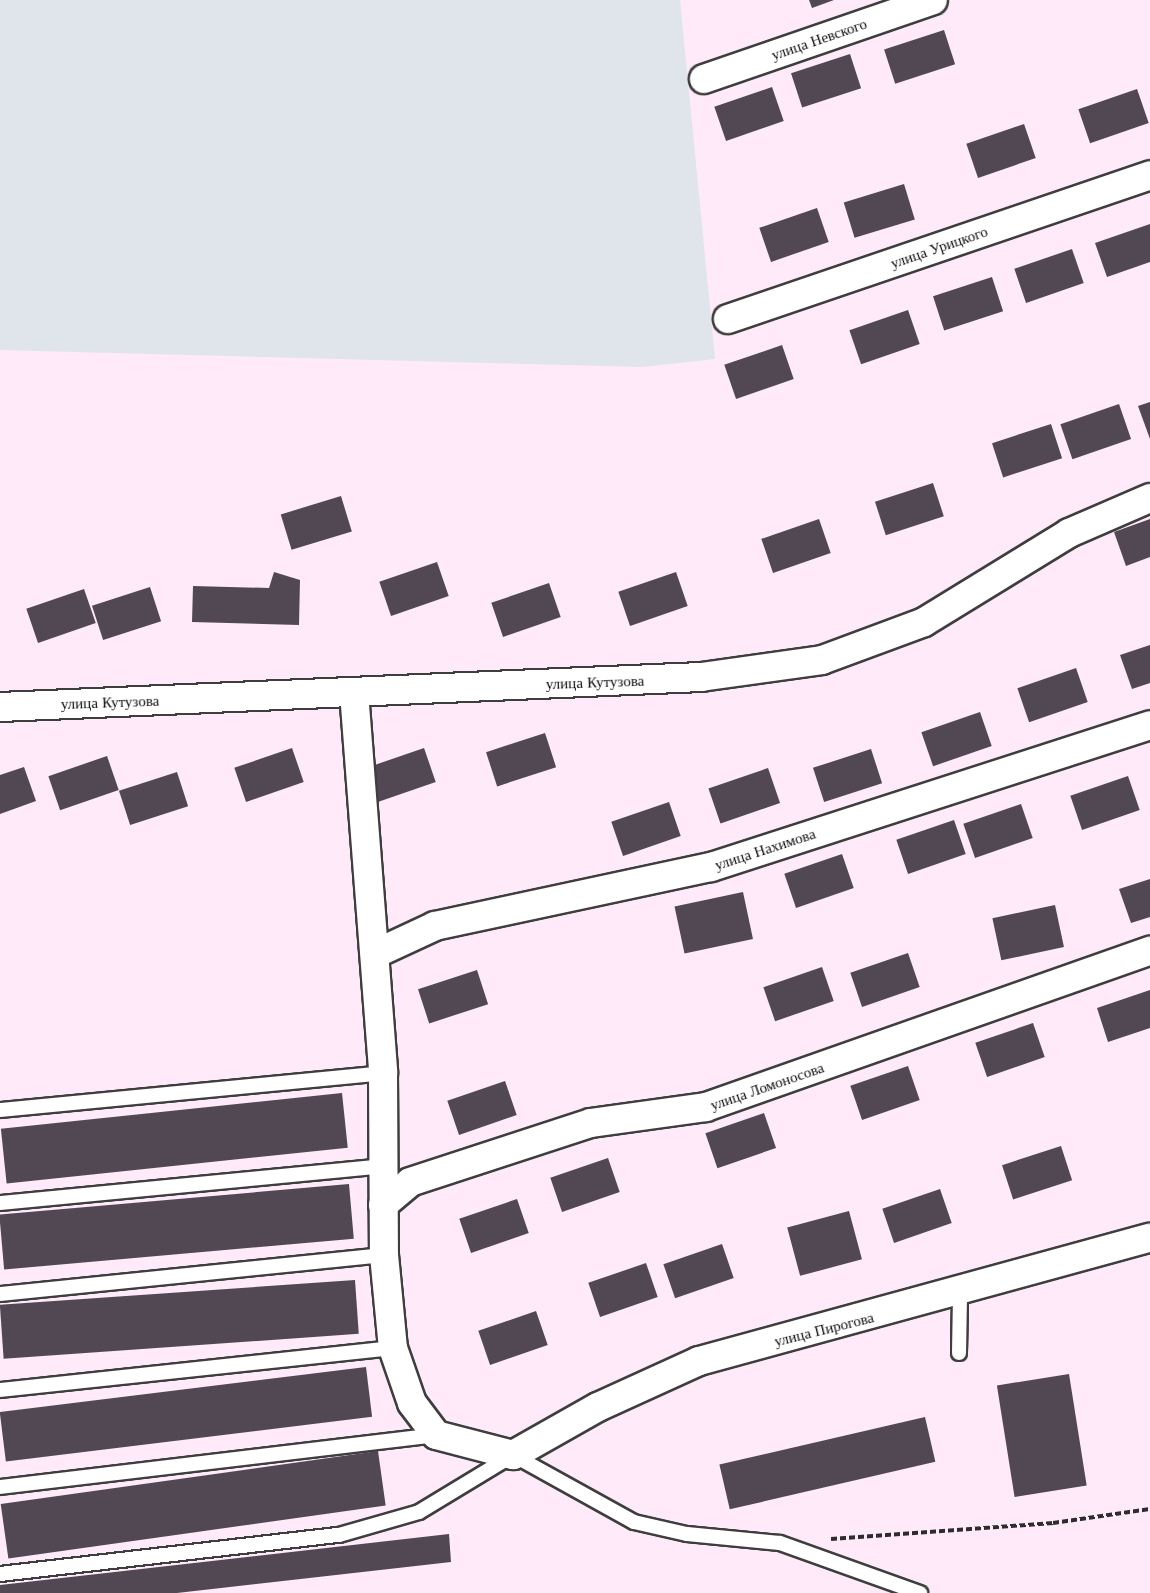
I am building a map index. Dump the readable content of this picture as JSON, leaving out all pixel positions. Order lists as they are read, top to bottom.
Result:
{
  "streets": {
    "street": [
      "улица Невского",
      "улица Урицкого",
      "улица Кутузова",
      "улица Нахимова",
      "улица Ломоносова",
      "улица Пирогова"
    ]
  }
}
